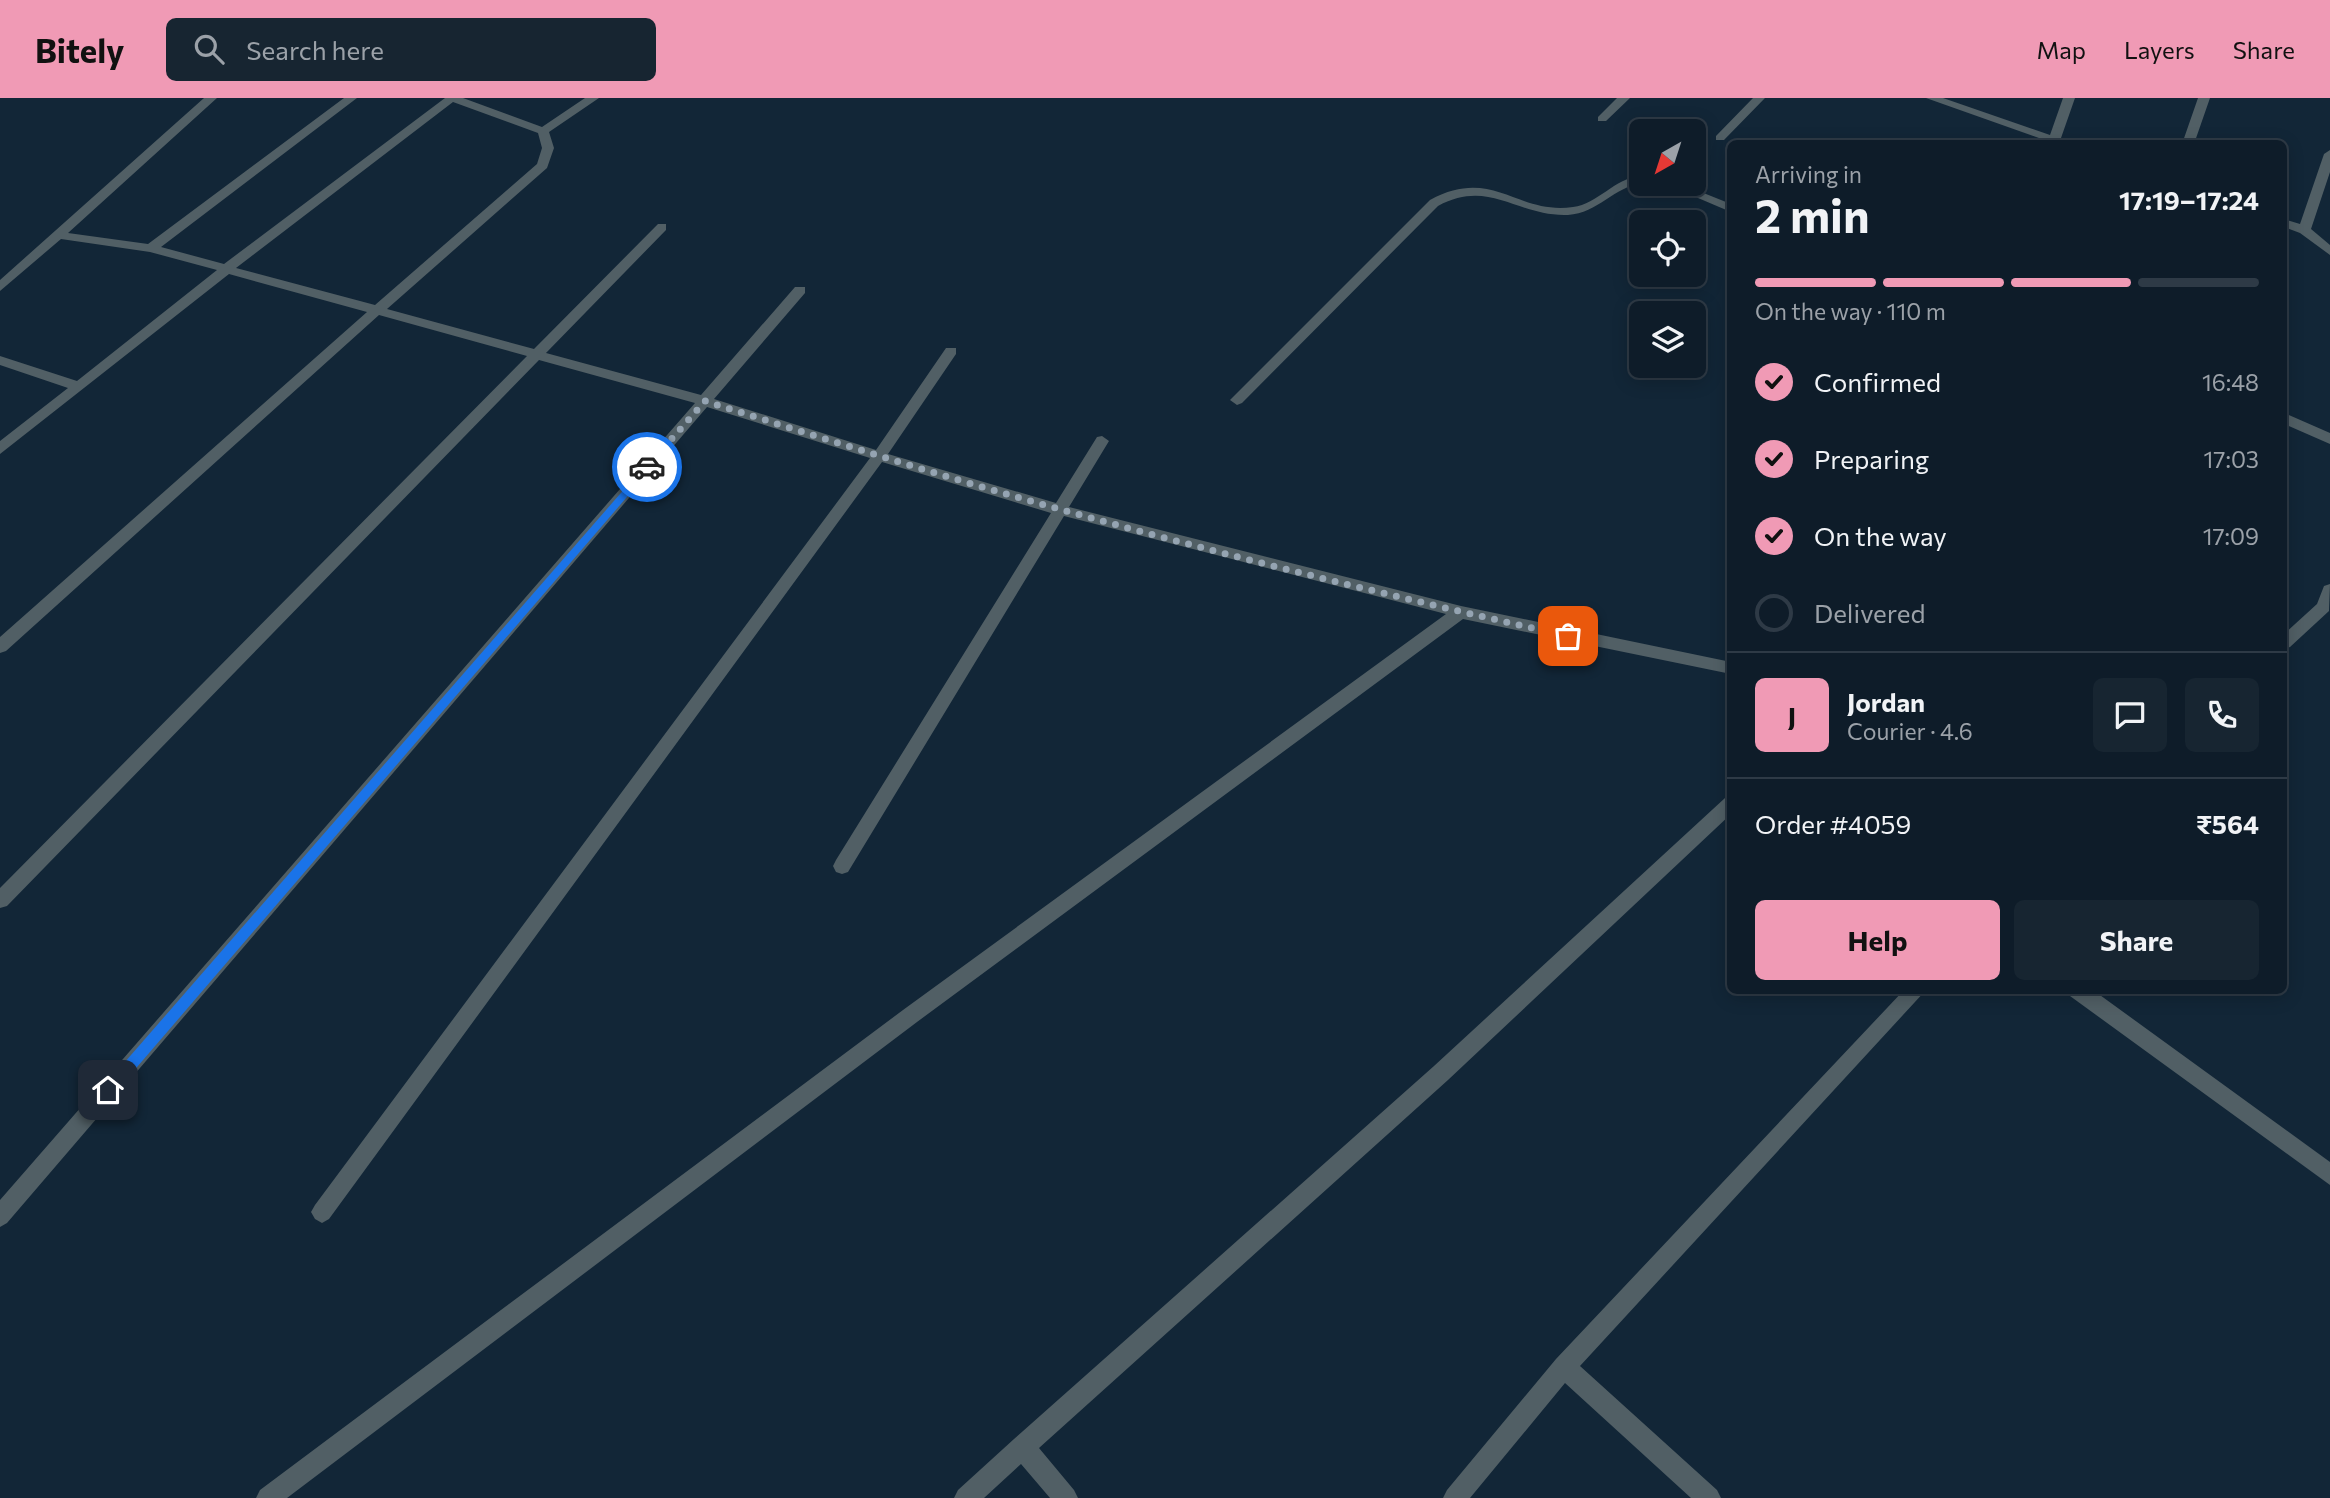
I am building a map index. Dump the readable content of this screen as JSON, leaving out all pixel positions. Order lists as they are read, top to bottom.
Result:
{
  "north": "bottom left",
  "page": {
    "header": "Bitely",
    "search": "Search here",
    "nav": ["Map", "Layers", "Share"],
    "heading": ["2 min", "Arriving in", "17:19–17:24"],
    "panel": [
      "Jordan",
      "Courier · 4.6",
      "Order #4059",
      "₹564"
    ],
    "bar": "On the way · 110 m",
    "list": [
      ["Confirmed", "16:48"],
      ["Preparing", "17:03"],
      ["On the way", "17:09"],
      "Delivered"
    ],
    "round": "J",
    "buttons": ["Help", "Share"]
  }
}
